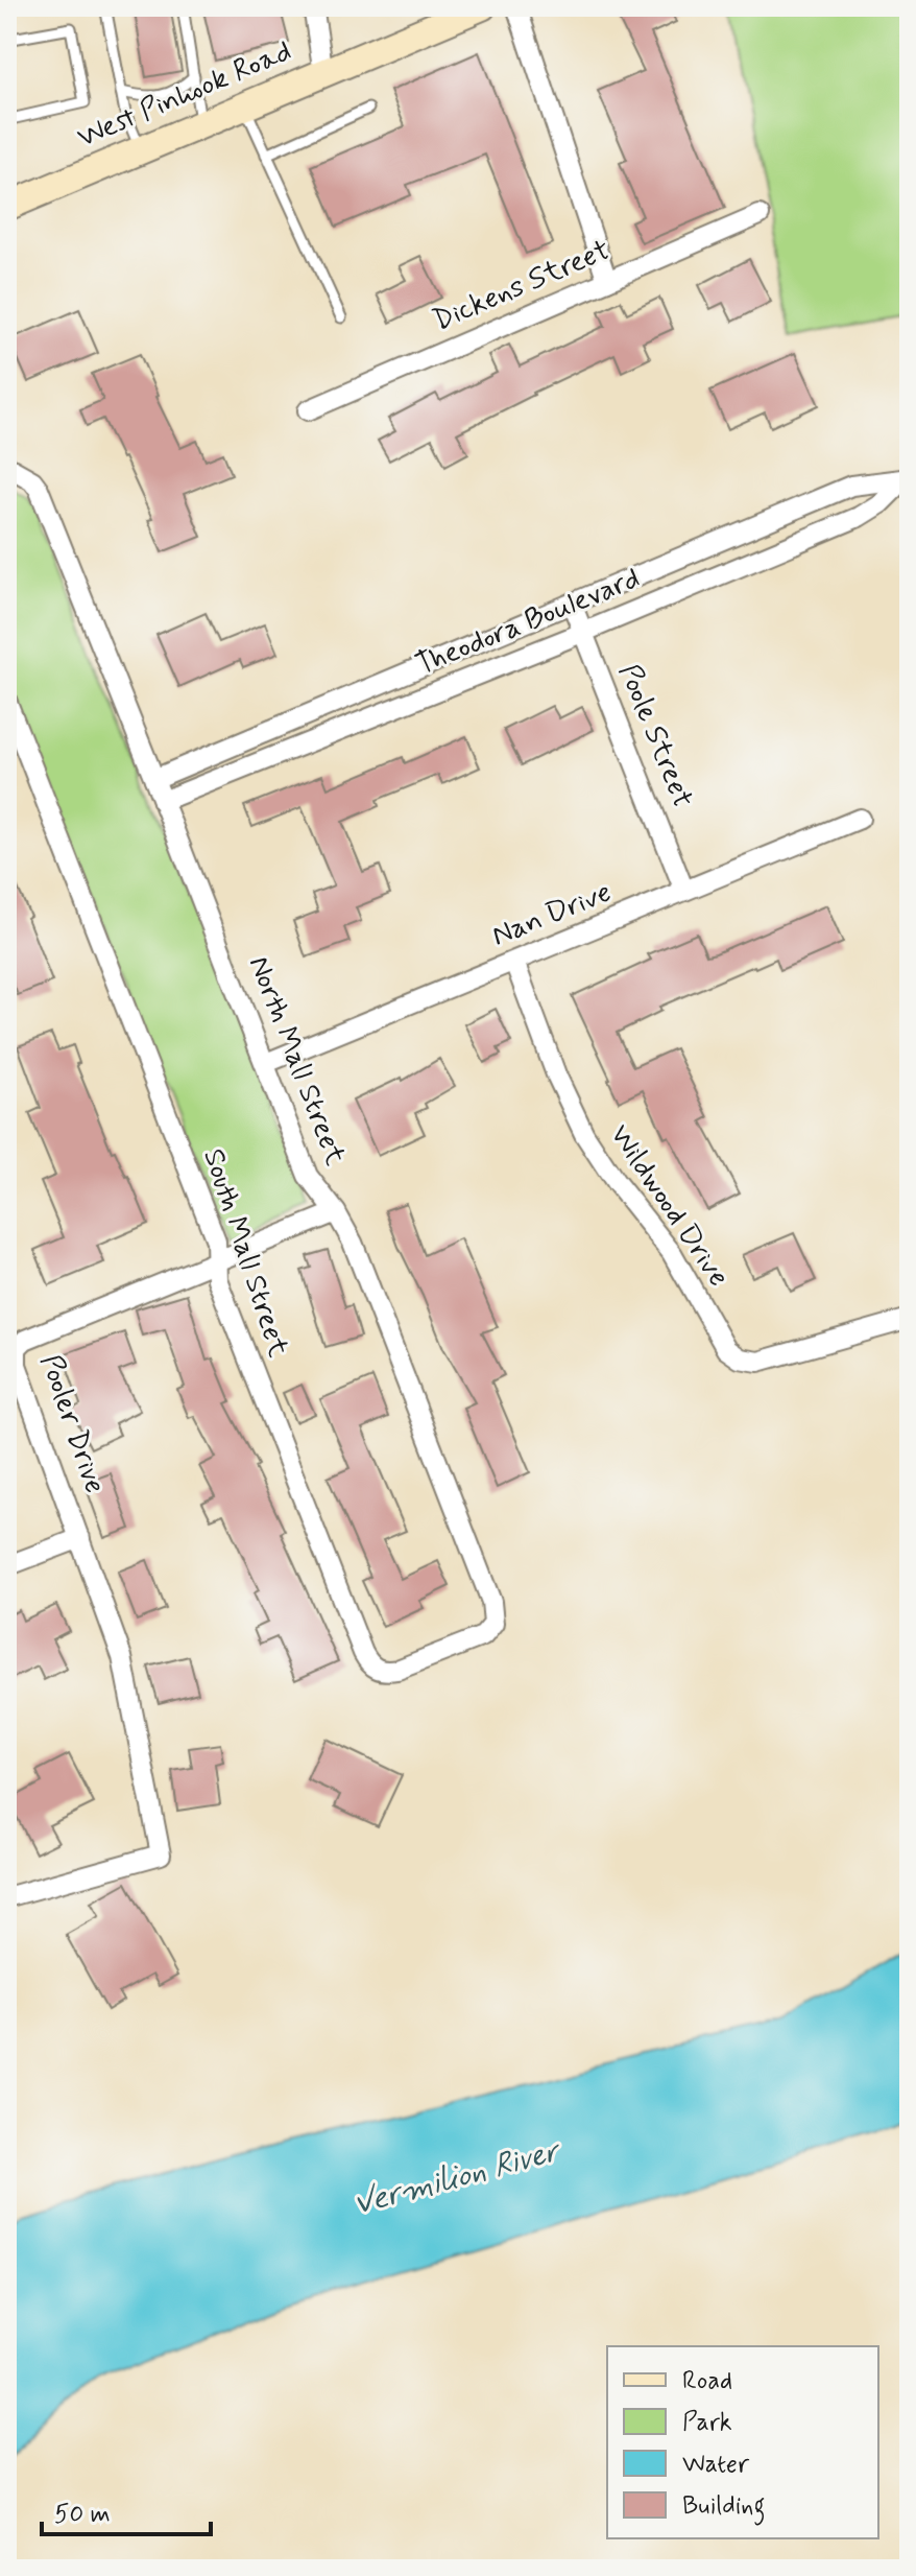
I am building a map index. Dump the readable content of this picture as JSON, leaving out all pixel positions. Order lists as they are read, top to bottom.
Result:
{
  "streets": {
    "main road": ["West Pinhook Road"],
    "street": [
      "Dickens Street",
      "Theodora Boulevard",
      "Poole Street",
      "Nan Drive",
      "North Mall Street",
      "Wildwood Drive",
      "South Mall Street",
      "Pooler Drive"
    ]
  },
  "crossings": [
    ["Theodora Boulevard", "Poole Street"],
    ["Theodora Boulevard", "North Mall Street"],
    ["Poole Street", "Nan Drive"],
    ["Nan Drive", "North Mall Street"],
    ["Nan Drive", "Wildwood Drive"],
    ["North Mall Street", "South Mall Street"],
    ["North Mall Street", "Pooler Drive"],
    ["South Mall Street", "Pooler Drive"]
  ],
  "water": ["Vermilion River"],
  "legend": [
    "Road",
    "Park",
    "Water",
    "Building"
  ],
  "scale_bar": "50 m"
}
